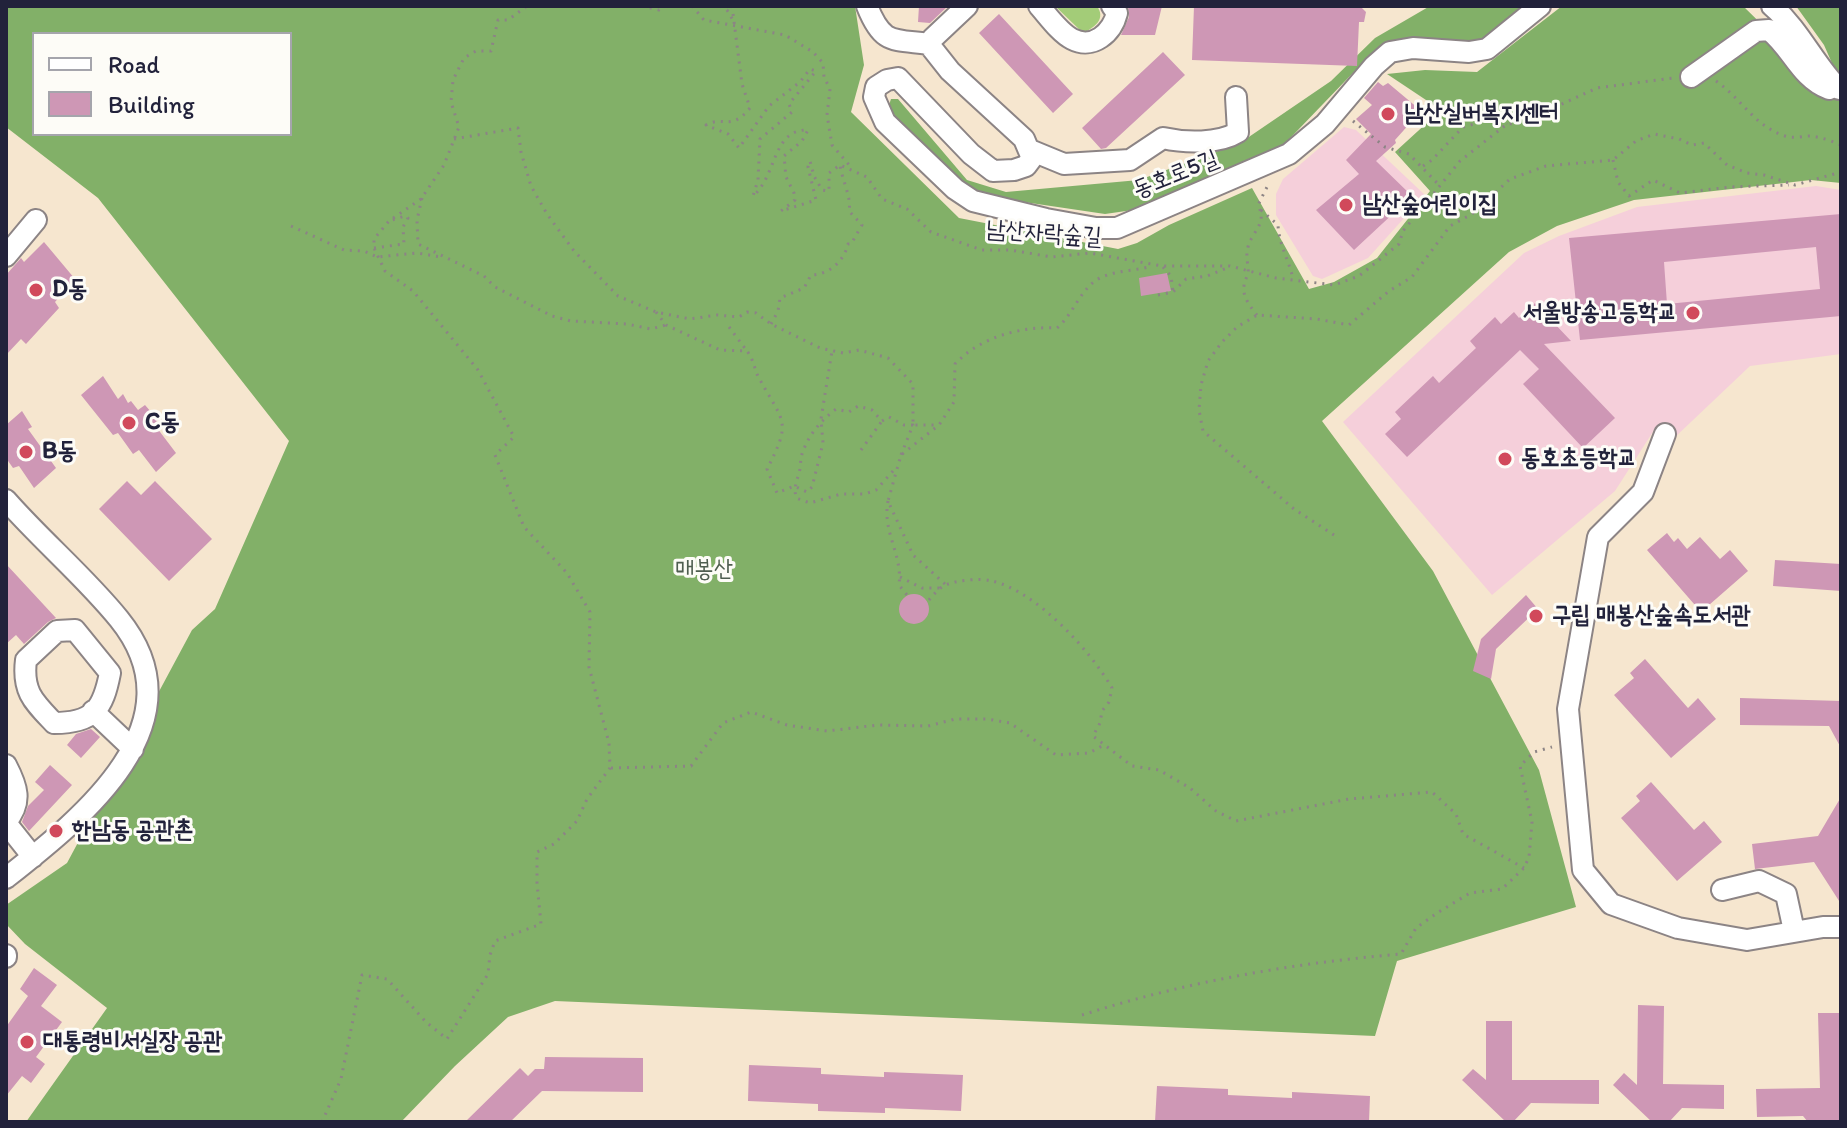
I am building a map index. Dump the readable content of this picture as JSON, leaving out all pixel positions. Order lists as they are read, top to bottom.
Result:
{
  "streets": {
    "street": ["동호로5길"],
    "path": ["남산자락숲길"]
  },
  "parks": ["매봉산"],
  "places": [
    "남산실버복지센터",
    "남산숲어린이집",
    "D동",
    "서울방송고등학교",
    "C동",
    "B동",
    "동호초등학교",
    "구립 매봉산숲속도서관",
    "한남동 공관촌",
    "대통령비서실장 공관"
  ],
  "legend": ["Road", "Building"]
}
